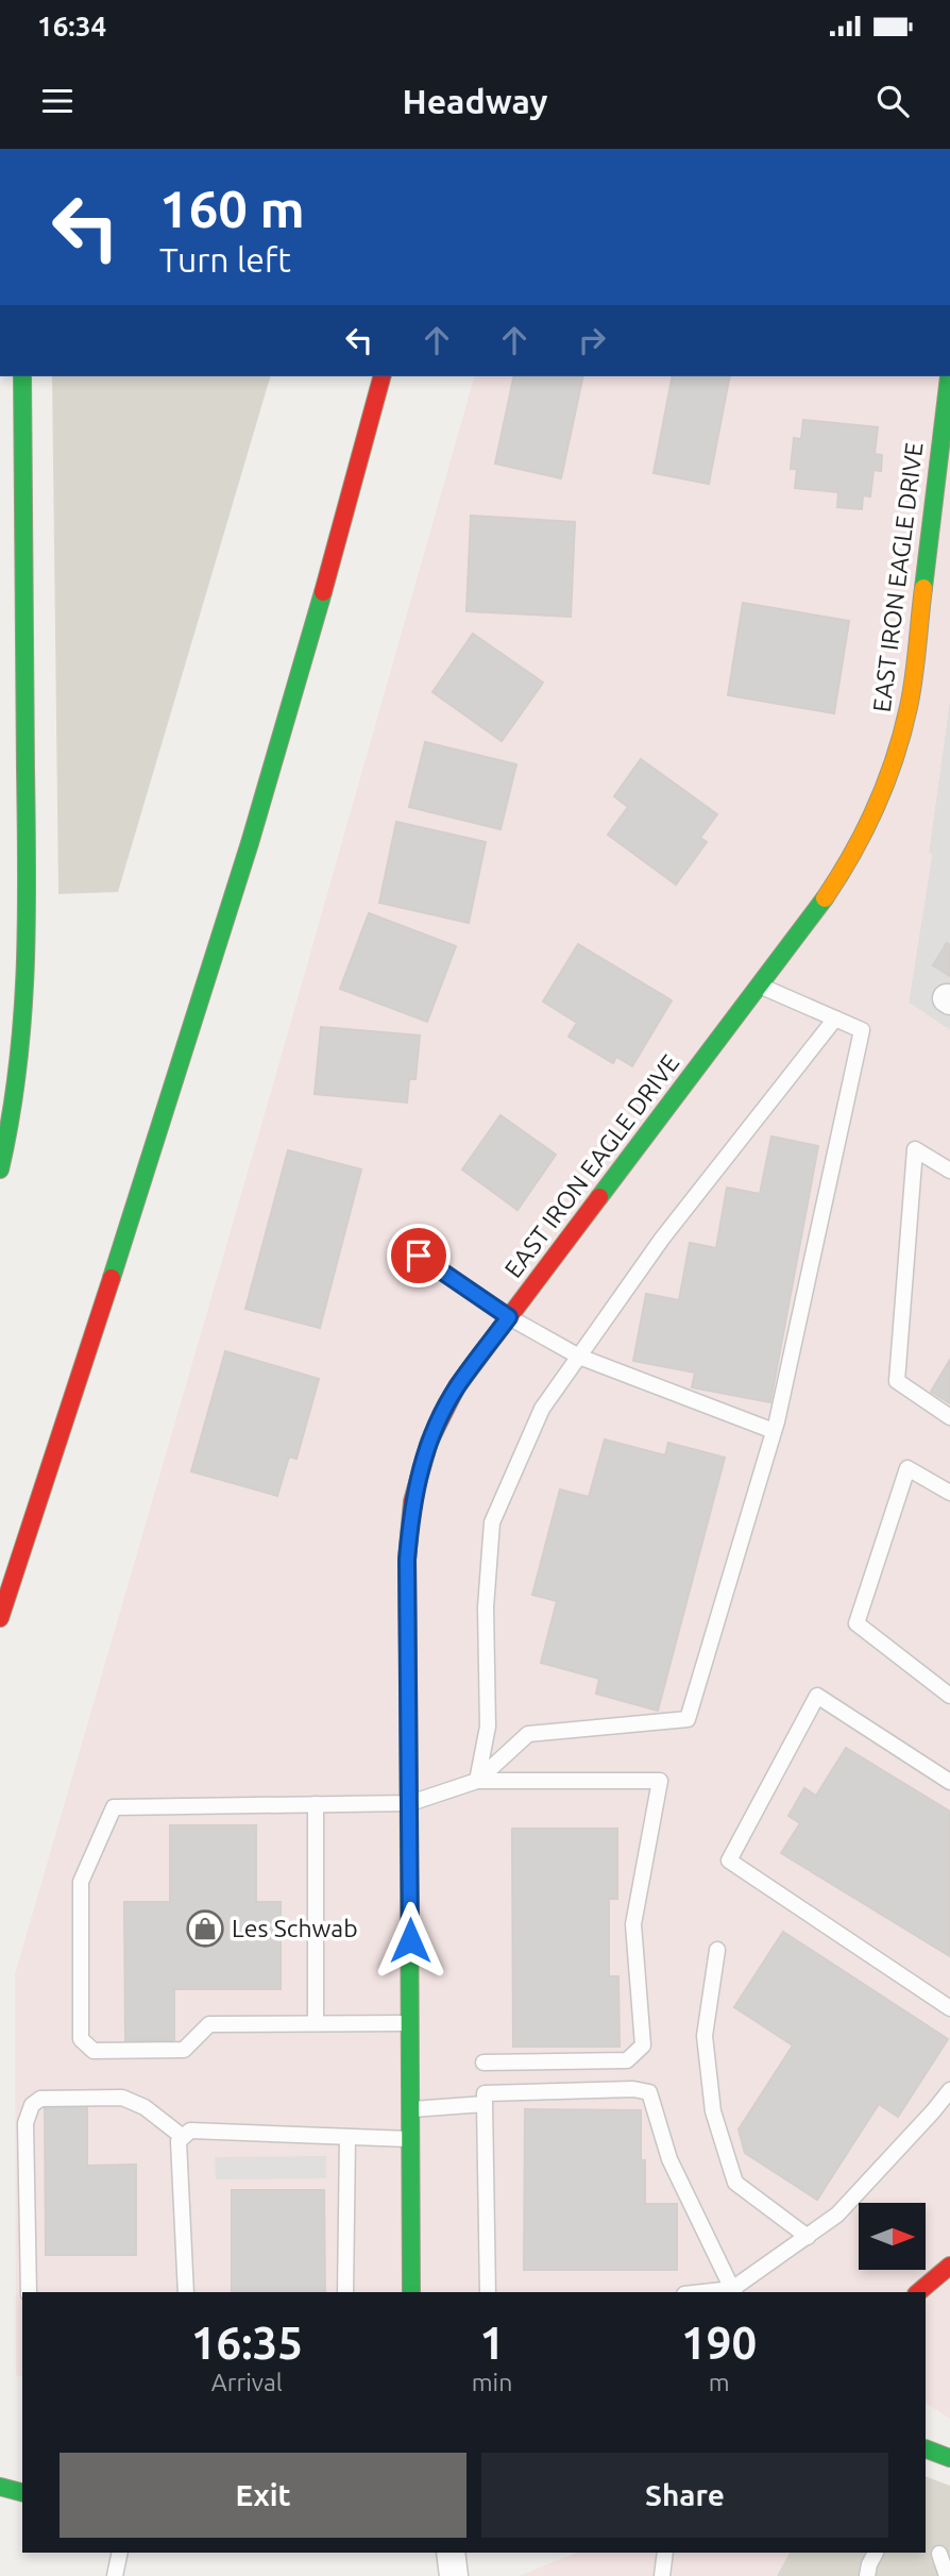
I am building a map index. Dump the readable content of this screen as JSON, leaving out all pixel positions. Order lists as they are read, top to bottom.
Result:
{
  "streets": {
    "main road": ["EAST IRON EAGLE DRIVE"]
  },
  "places": {
    "shop": ["Les Schwab"]
  },
  "north": "right",
  "page": {
    "status": "16:34",
    "header": "Headway",
    "turn": ["160 m", "Turn left"],
    "eta": [
      "16:35",
      "Arrival",
      "1",
      "min",
      "190",
      "m"
    ],
    "buttons": ["Exit", "Share"]
  }
}
